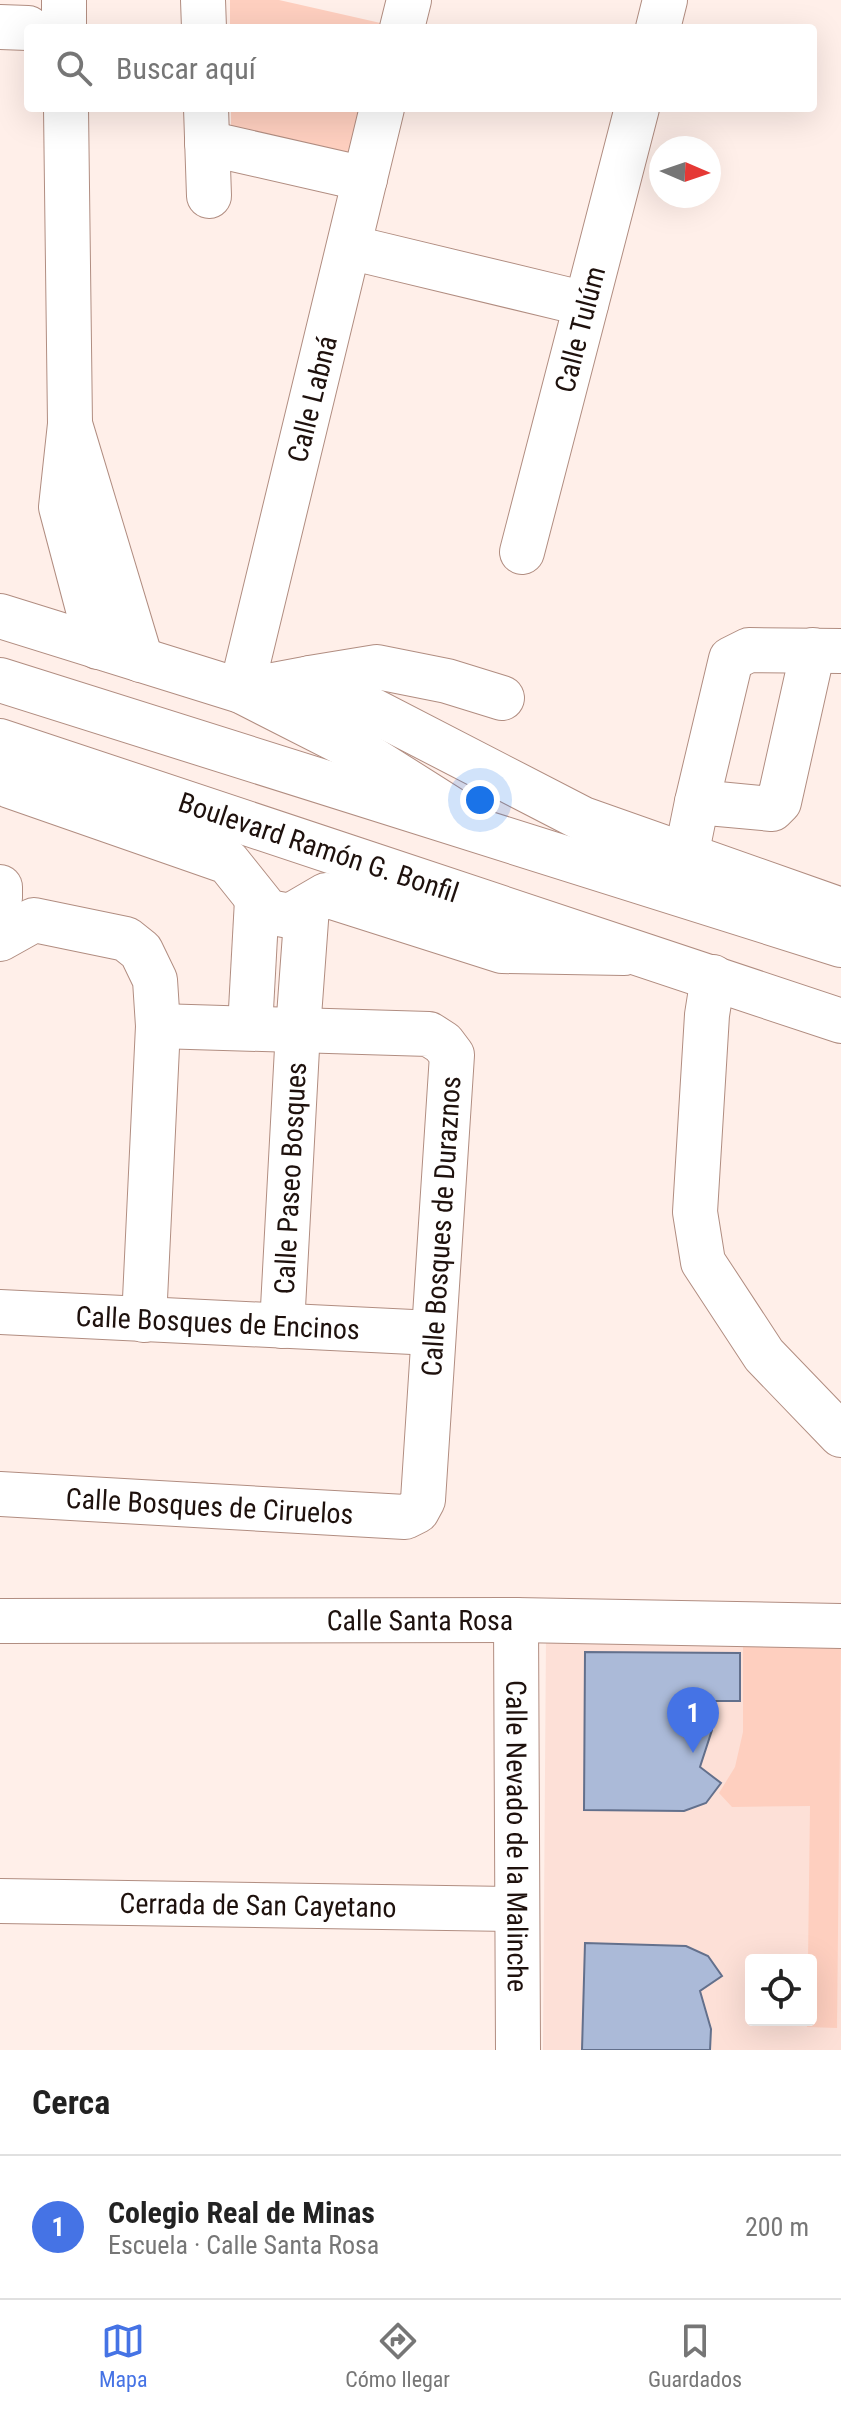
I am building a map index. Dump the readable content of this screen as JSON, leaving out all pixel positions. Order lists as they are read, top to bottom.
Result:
{
  "streets": {
    "street": [
      "Calle Tulúm",
      "Calle Labná",
      "Boulevard Ramón G. Bonfil",
      "Calle Paseo Bosques",
      "Calle Bosques de Duraznos",
      "Calle Bosques de Encinos",
      "Calle Bosques de Ciruelos",
      "Calle Santa Rosa",
      "Calle Nevado de la Malinche",
      "Cerrada de San Cayetano"
    ]
  },
  "crossings": [
    ["Boulevard Ramón G. Bonfil", "Calle Paseo Bosques"],
    ["Calle Paseo Bosques", "Calle Bosques de Duraznos"],
    ["Calle Paseo Bosques", "Calle Bosques de Encinos"],
    ["Calle Bosques de Duraznos", "Calle Bosques de Encinos"],
    ["Calle Bosques de Duraznos", "Calle Bosques de Ciruelos"],
    ["Calle Santa Rosa", "Calle Nevado de la Malinche"],
    ["Calle Nevado de la Malinche", "Cerrada de San Cayetano"]
  ],
  "north": "right",
  "page": {
    "search": "Buscar aquí",
    "pins": "1",
    "heading": "Cerca",
    "list": [
      {
        "mark": "1",
        "name": "Colegio Real de Minas",
        "note": "Escuela · Calle Santa Rosa",
        "value": "200 m"
      }
    ],
    "nav": ["Mapa", "Cómo llegar", "Guardados"]
  }
}
